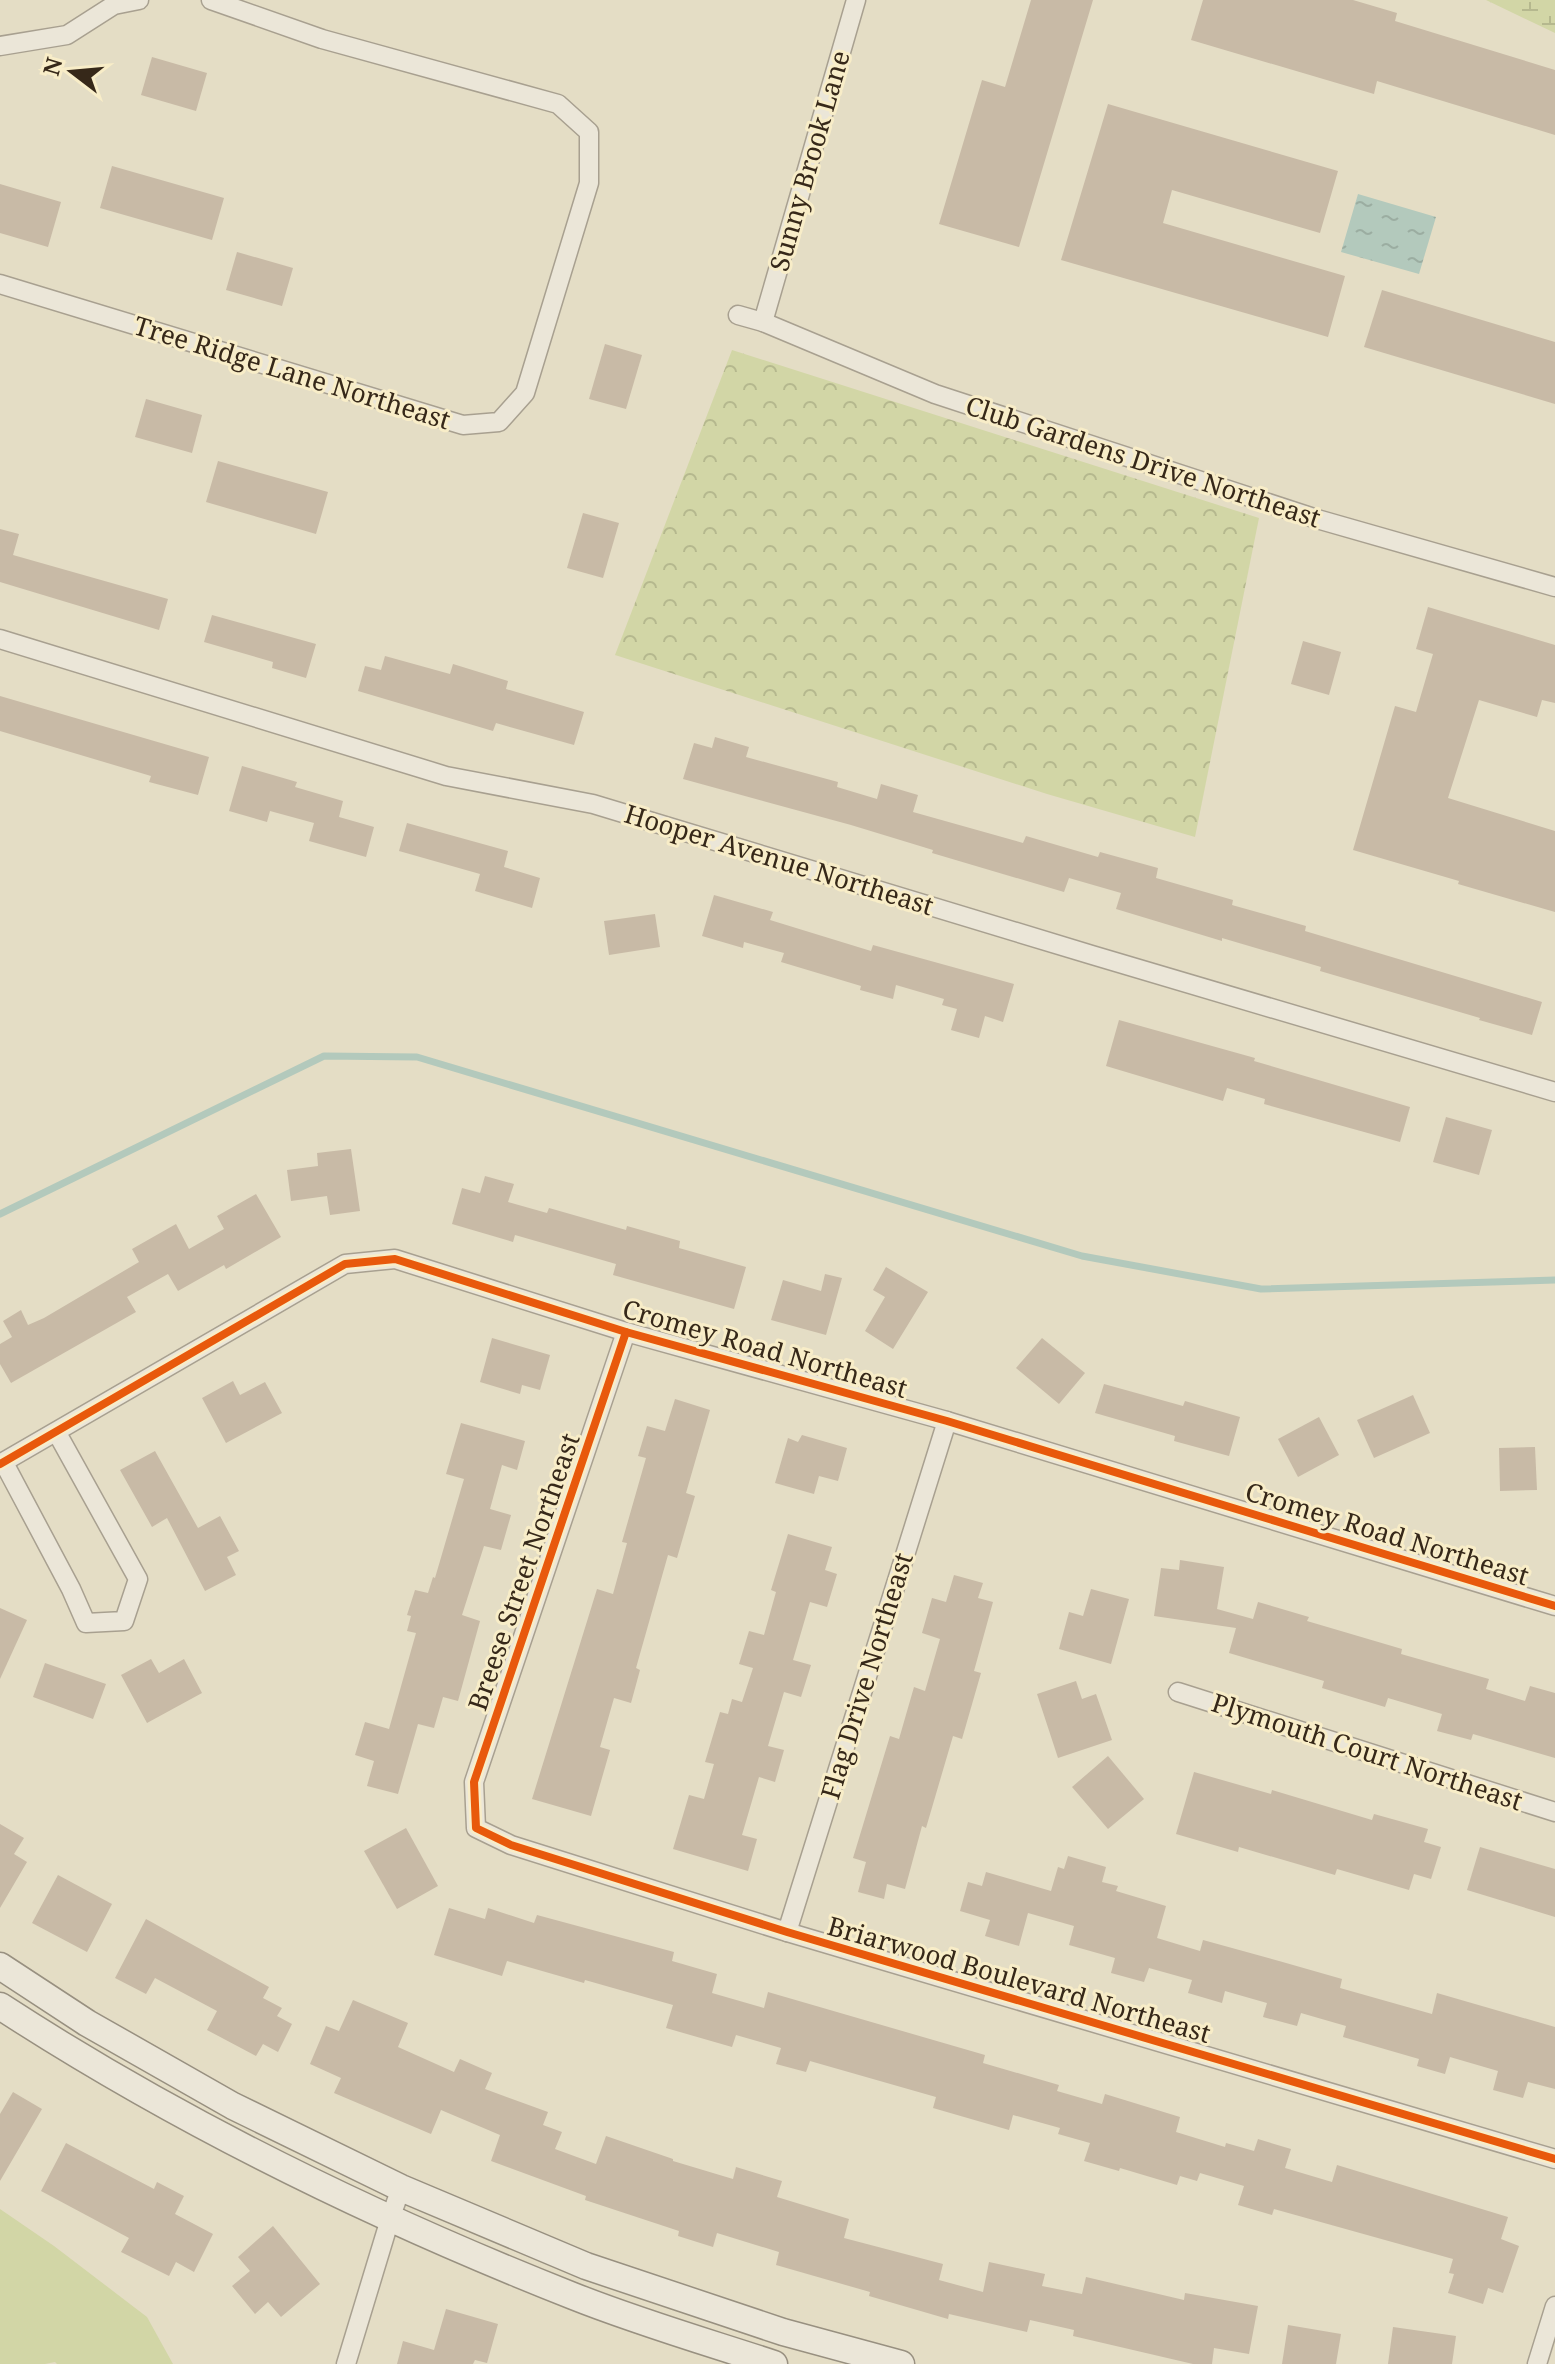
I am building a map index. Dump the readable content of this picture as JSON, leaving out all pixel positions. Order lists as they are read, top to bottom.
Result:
{
  "streets": {
    "street": [
      "Sunny Brook Lane",
      "Tree Ridge Lane Northeast",
      "Club Gardens Drive Northeast",
      "Hooper Avenue Northeast",
      "Cromey Road Northeast",
      "Breese Street Northeast",
      "Flag Drive Northeast",
      "Plymouth Court Northeast",
      "Briarwood Boulevard Northeast"
    ]
  },
  "crossings": [
    ["Sunny Brook Lane", "Club Gardens Drive Northeast"],
    ["Cromey Road Northeast", "Breese Street Northeast"],
    ["Cromey Road Northeast", "Flag Drive Northeast"],
    ["Breese Street Northeast", "Briarwood Boulevard Northeast"],
    ["Flag Drive Northeast", "Briarwood Boulevard Northeast"]
  ],
  "north": "left"
}
